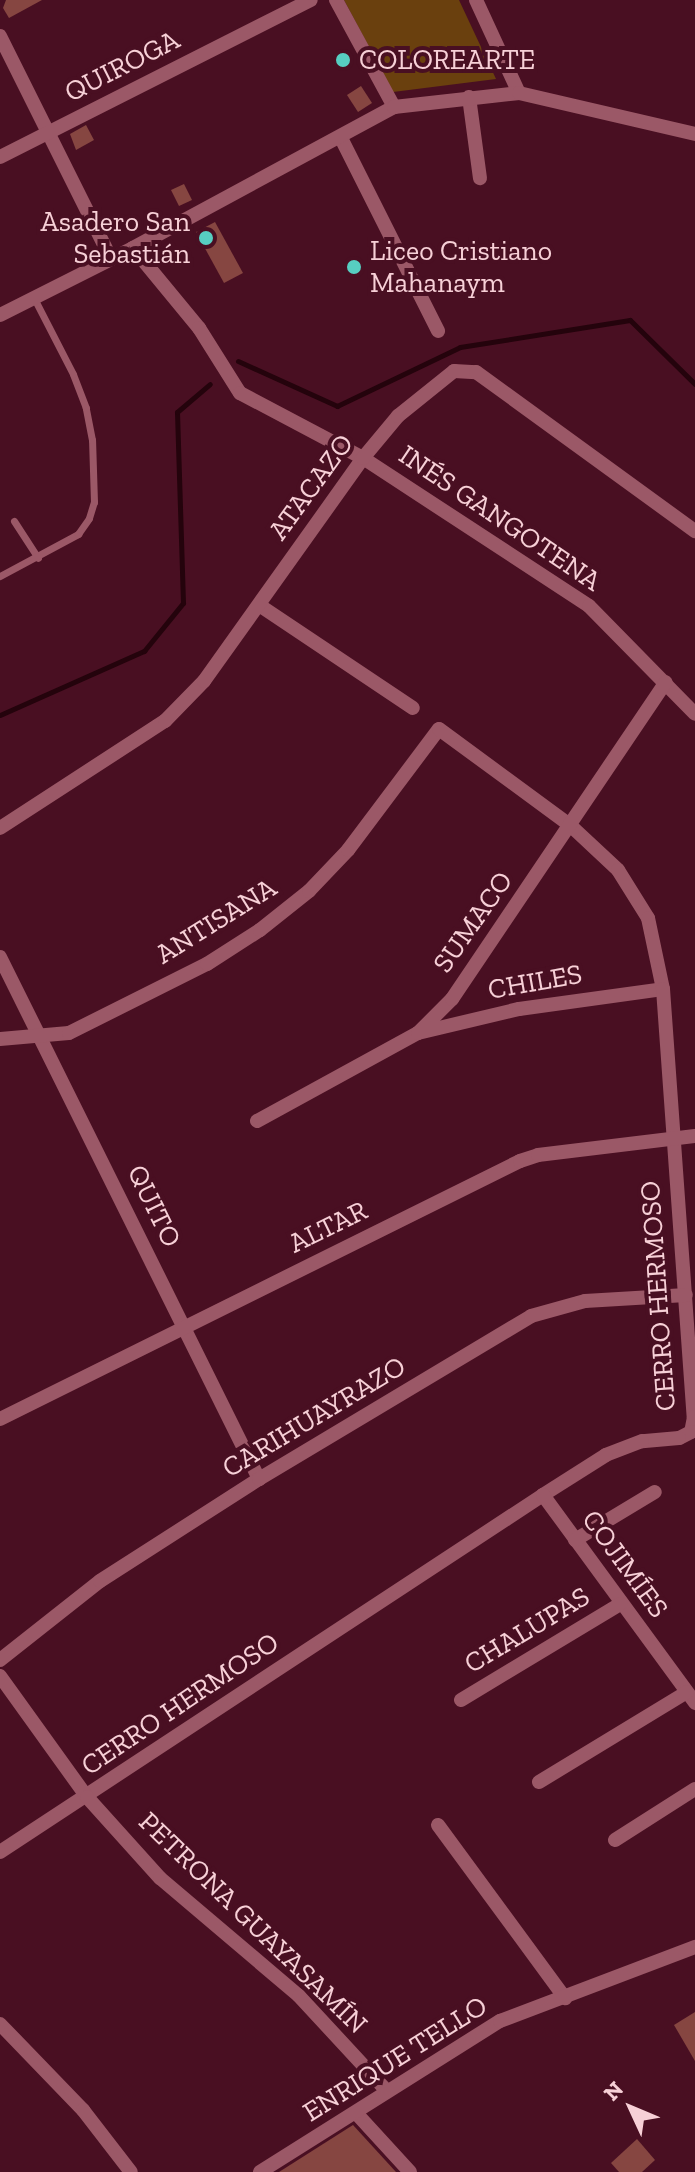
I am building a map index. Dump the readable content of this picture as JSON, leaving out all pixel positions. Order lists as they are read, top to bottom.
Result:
{
  "streets": {
    "street": [
      "QUIROGA",
      "ATACAZO",
      "INÉS GANGOTENA",
      "ANTISANA",
      "SUMACO",
      "CHILES",
      "QUITO",
      "ALTAR",
      "CERRO HERMOSO",
      "CARIHUAYRAZO",
      "COJIMÍES",
      "CHALUPAS",
      "PETRONA GUAYASAMÍN",
      "ENRIQUE TELLO"
    ]
  },
  "crossings": [
    ["ATACAZO", "INÉS GANGOTENA"],
    ["INÉS GANGOTENA", "SUMACO"],
    ["ANTISANA", "QUITO"],
    ["ANTISANA", "CERRO HERMOSO"],
    ["SUMACO", "CHILES"],
    ["SUMACO", "CERRO HERMOSO"],
    ["CHILES", "CERRO HERMOSO"],
    ["QUITO", "ALTAR"],
    ["QUITO", "CARIHUAYRAZO"],
    ["ALTAR", "CERRO HERMOSO"],
    ["CERRO HERMOSO", "CARIHUAYRAZO"],
    ["CERRO HERMOSO", "COJIMÍES"],
    ["CERRO HERMOSO", "PETRONA GUAYASAMÍN"],
    ["COJIMÍES", "CHALUPAS"],
    ["PETRONA GUAYASAMÍN", "ENRIQUE TELLO"]
  ],
  "places": ["COLOREARTE", "Asadero San Sebastián", "Liceo Cristiano Mahanaym"],
  "north": "top left"
}
